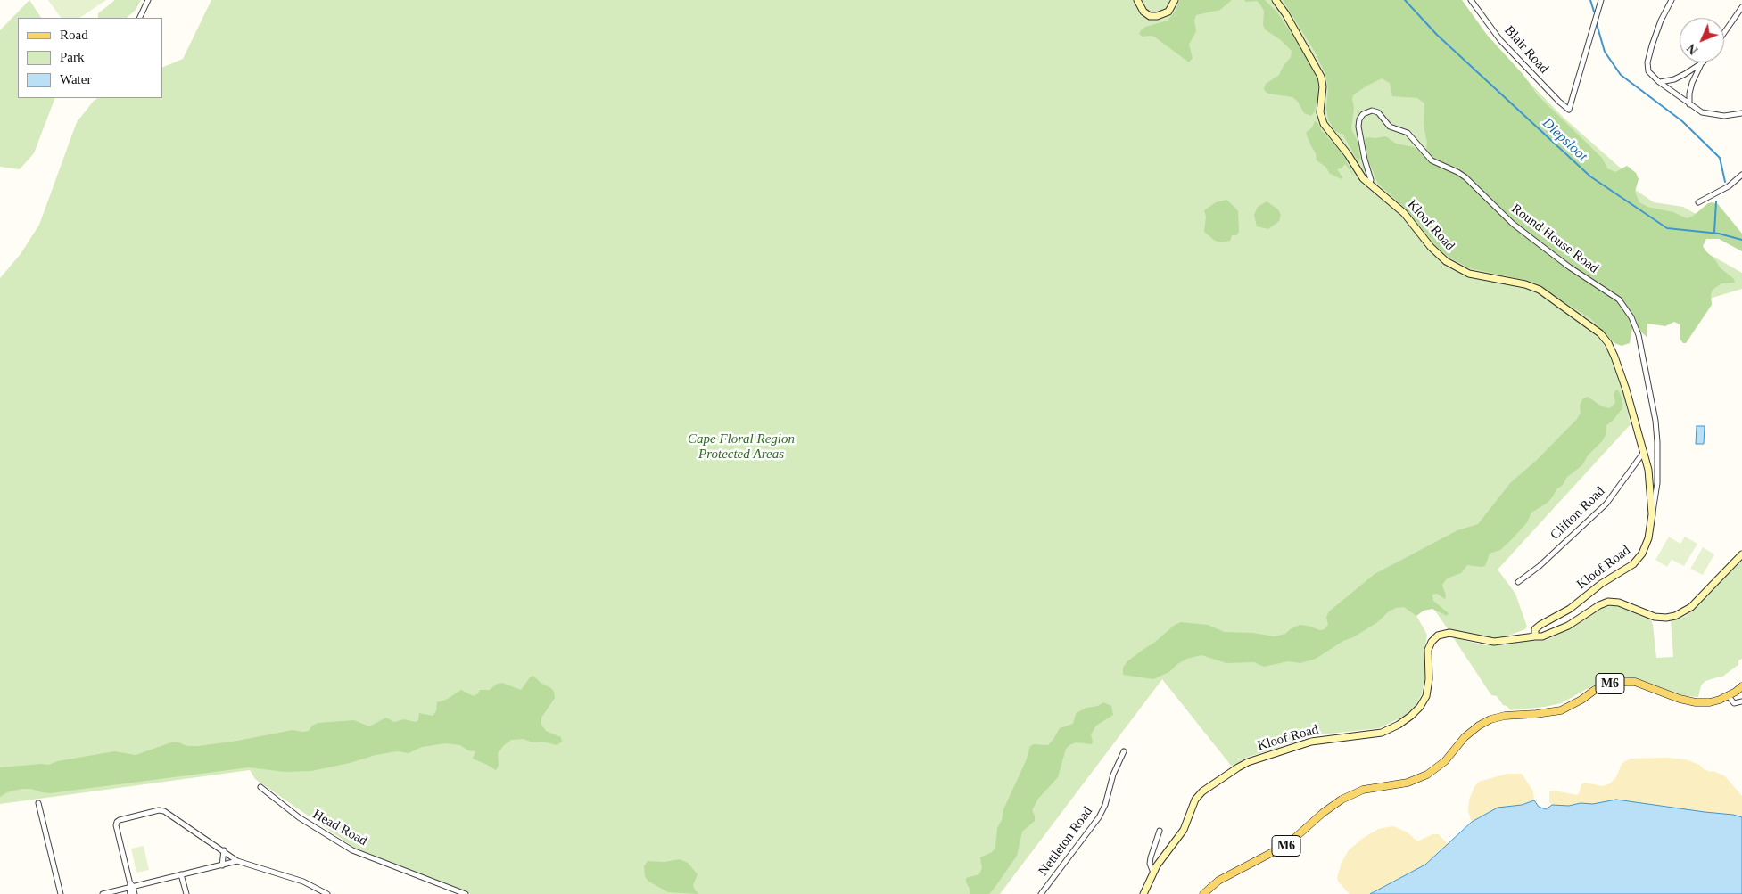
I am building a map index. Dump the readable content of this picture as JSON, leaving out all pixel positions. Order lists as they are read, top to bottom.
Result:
{
  "streets": {
    "main road": ["Kloof Road", "M6"],
    "street": [
      "Blair Road",
      "Round House Road",
      "Clifton Road",
      "Head Road",
      "Nettleton Road"
    ]
  },
  "crossings": [
    ["Kloof Road", "Round House Road"],
    ["Kloof Road", "Clifton Road"]
  ],
  "water": ["Diepsloot"],
  "parks": ["Cape Floral Region Protected Areas"],
  "legend": ["Road", "Park", "Water"],
  "north": "bottom left"
}
